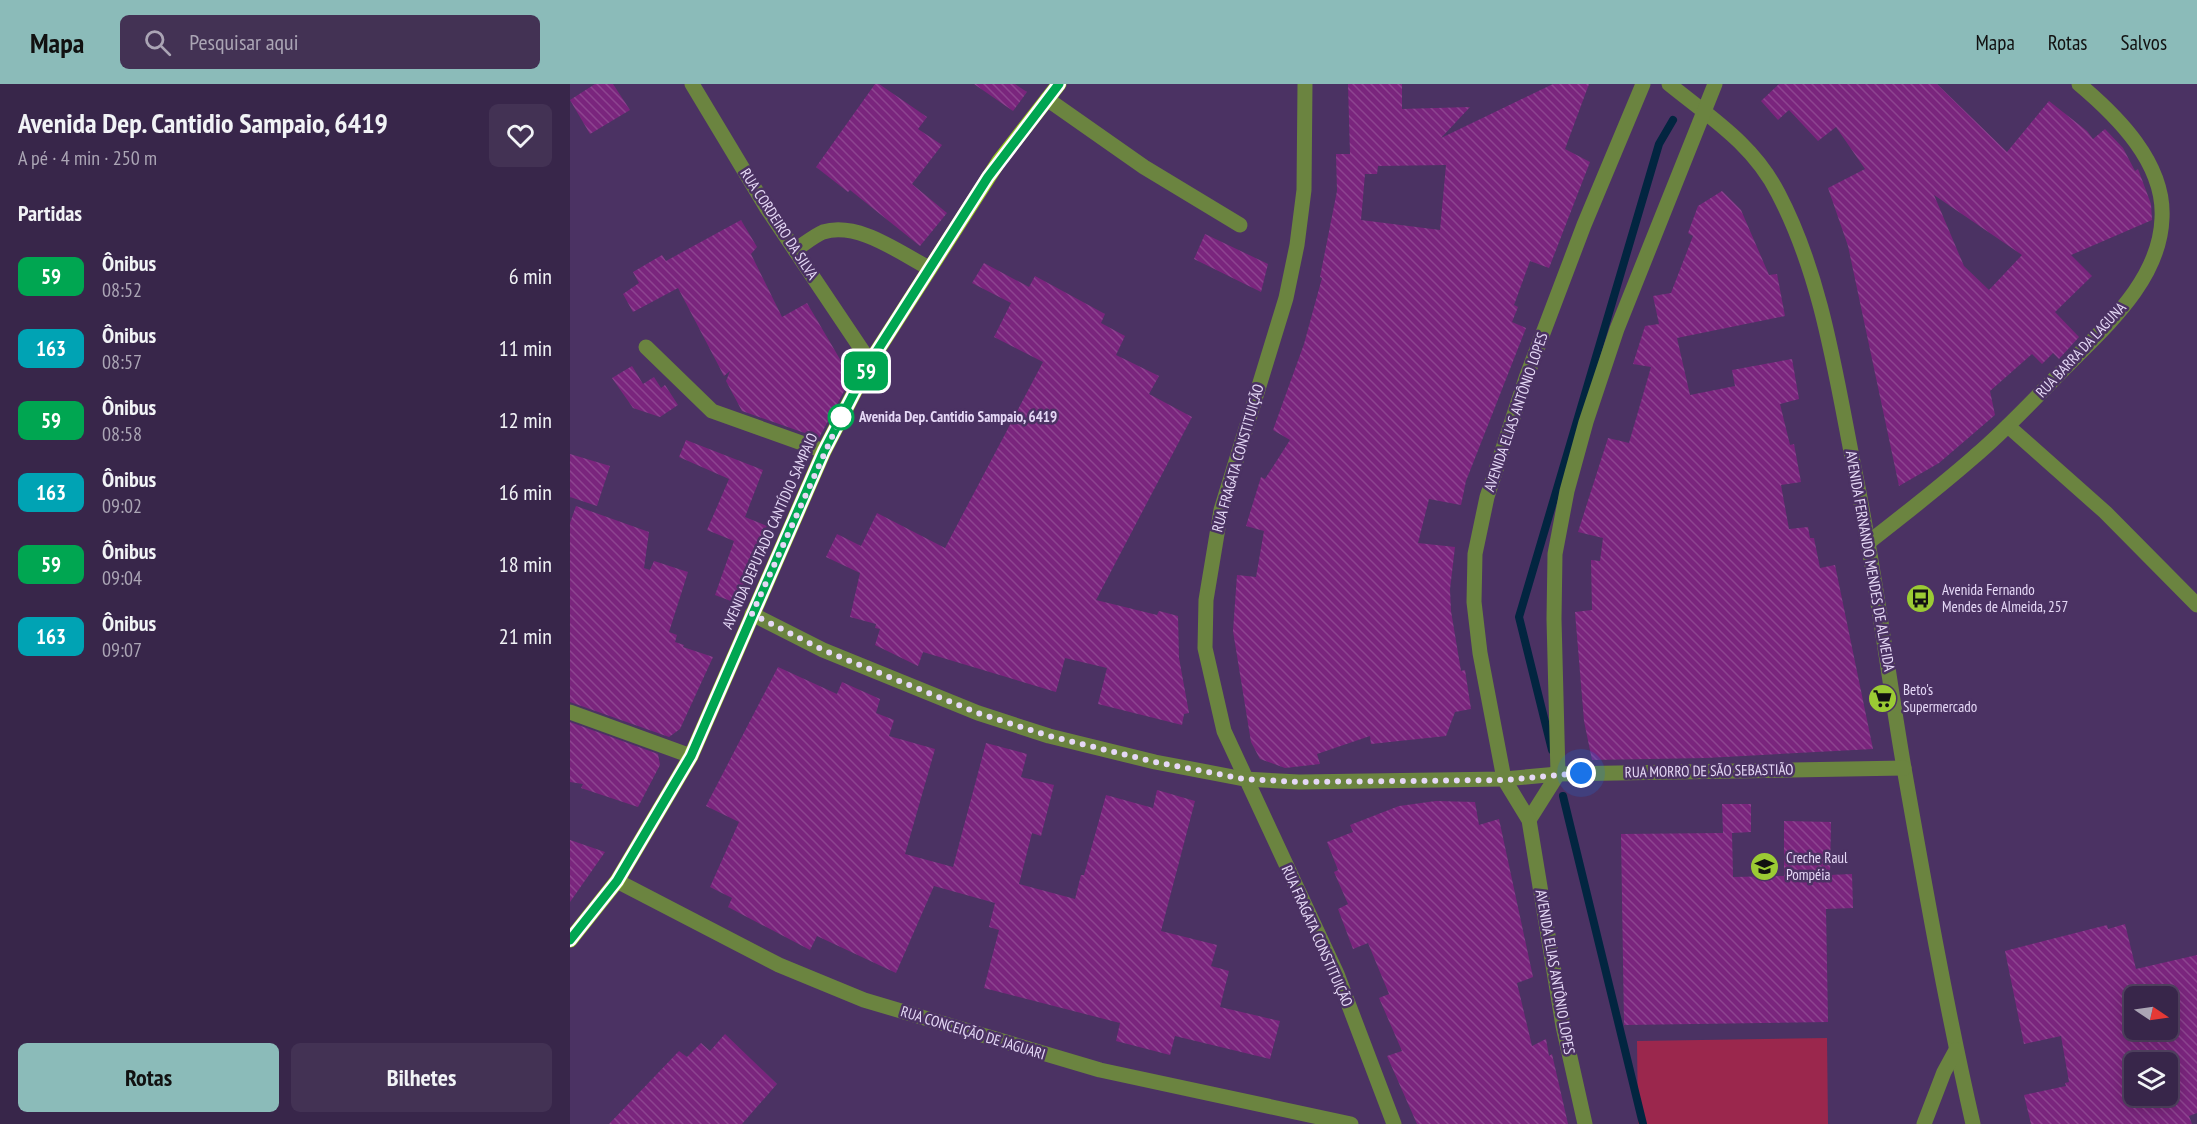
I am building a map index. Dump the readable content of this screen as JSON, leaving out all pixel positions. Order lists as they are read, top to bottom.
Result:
{
  "streets": {
    "main road": ["AVENIDA DEPUTADO CANTÍDIO SAMPAIO"],
    "street": [
      "RUA CORDEIRO DA SILVA",
      "RUA BARRA DA LAGUNA",
      "AVENIDA ELIAS ANTÔNIO LOPES",
      "RUA FRAGATA CONSTITUIÇÃO",
      "AVENIDA FERNANDO MENDES DE ALMEIDA",
      "RUA MORRO DE SÃO SEBASTIÃO",
      "RUA CONCEIÇÃO DE JAGUARI"
    ]
  },
  "crossings": [
    ["RUA CORDEIRO DA SILVA", "AVENIDA DEPUTADO CANTÍDIO SAMPAIO"],
    ["RUA BARRA DA LAGUNA", "AVENIDA FERNANDO MENDES DE ALMEIDA"],
    ["AVENIDA ELIAS ANTÔNIO LOPES", "RUA MORRO DE SÃO SEBASTIÃO"],
    ["RUA FRAGATA CONSTITUIÇÃO", "RUA MORRO DE SÃO SEBASTIÃO"],
    ["AVENIDA DEPUTADO CANTÍDIO SAMPAIO", "RUA MORRO DE SÃO SEBASTIÃO"],
    ["AVENIDA DEPUTADO CANTÍDIO SAMPAIO", "RUA CONCEIÇÃO DE JAGUARI"],
    ["AVENIDA FERNANDO MENDES DE ALMEIDA", "RUA MORRO DE SÃO SEBASTIÃO"]
  ],
  "places": {
    "other": ["Avenida Dep. Cantidio Sampaio, 6419"],
    "bus stop": ["Avenida Fernando Mendes de Almeida, 257"],
    "supermarket": ["Beto's Supermercado"],
    "school or university": ["Creche Raul Pompéia"]
  },
  "lines": ["bus line 59"],
  "north": "right",
  "page": {
    "header": "Mapa",
    "search": "Pesquisar aqui",
    "nav": ["Mapa", "Rotas", "Salvos"],
    "heading": [
      ["Avenida Dep. Cantidio Sampaio, 6419", "A pé · 4 min · 250 m"],
      "Partidas"
    ],
    "on_map": "59",
    "list": [
      {
        "mark": "59",
        "name": "Ônibus",
        "note": "08:52",
        "value": "6 min"
      },
      {
        "mark": "163",
        "name": "Ônibus",
        "note": "08:57",
        "value": "11 min"
      },
      {
        "mark": "59",
        "name": "Ônibus",
        "note": "08:58",
        "value": "12 min"
      },
      {
        "mark": "163",
        "name": "Ônibus",
        "note": "09:02",
        "value": "16 min"
      },
      {
        "mark": "59",
        "name": "Ônibus",
        "note": "09:04",
        "value": "18 min"
      },
      {
        "mark": "163",
        "name": "Ônibus",
        "note": "09:07",
        "value": "21 min"
      }
    ],
    "buttons": ["Rotas", "Bilhetes"]
  }
}
